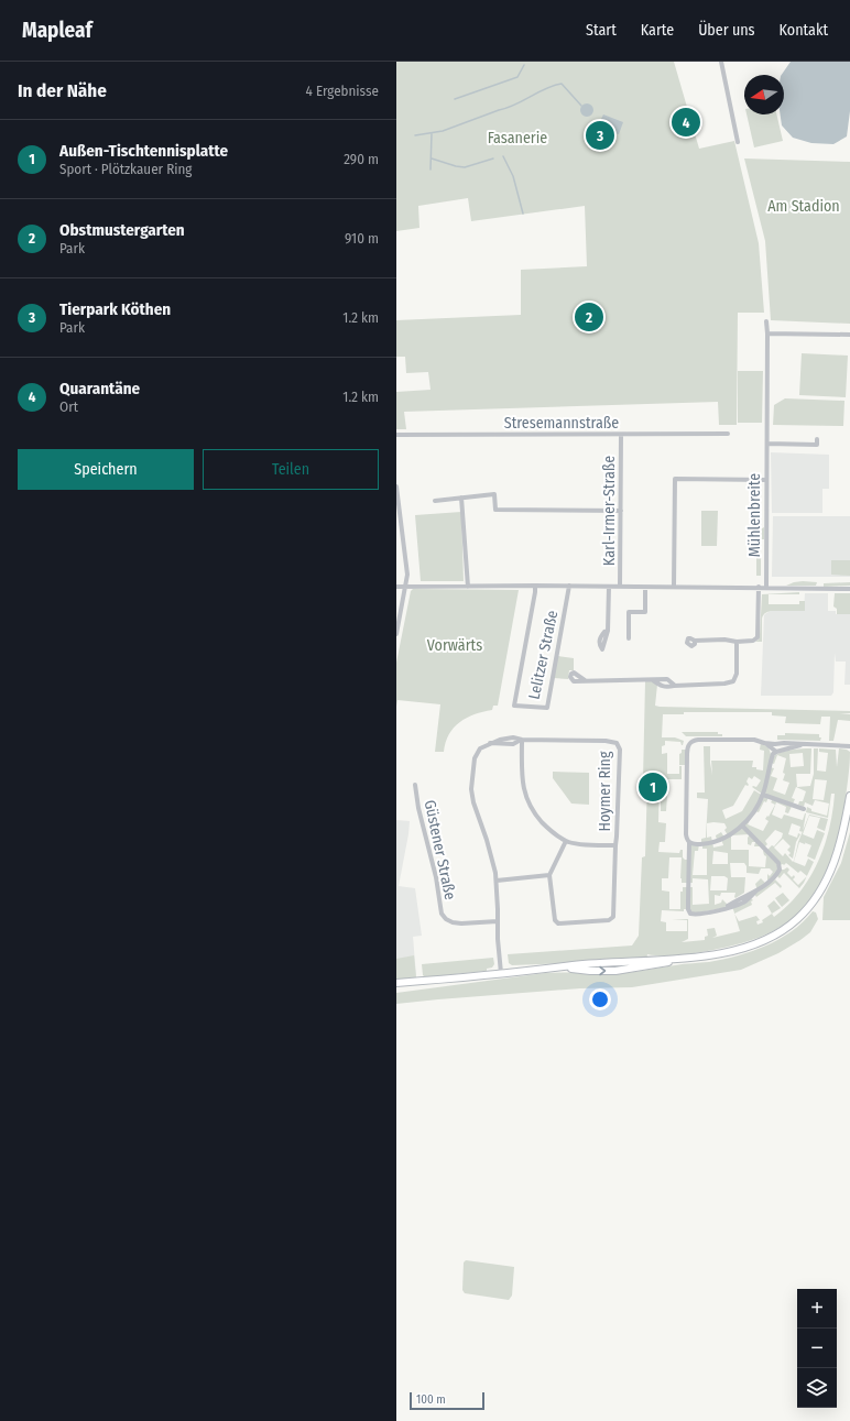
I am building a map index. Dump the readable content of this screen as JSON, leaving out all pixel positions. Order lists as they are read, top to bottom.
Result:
{
  "streets": {
    "street": [
      "Stresemannstraße",
      "Karl-Irmer-Straße",
      "Mühlenbreite",
      "Lelitzer Straße",
      "Hoymer Ring",
      "Güstener Straße"
    ]
  },
  "crossings": [
    ["Stresemannstraße", "Karl-Irmer-Straße"]
  ],
  "parks": ["Fasanerie", "Am Stadion", "Vorwärts"],
  "scale_bar": "100 m",
  "north": "left",
  "page": {
    "header": "Mapleaf",
    "nav": [
      "Start",
      "Karte",
      "Über uns",
      "Kontakt"
    ],
    "heading": ["In der Nähe", "4 Ergebnisse"],
    "pins": [
      "4",
      "3",
      "2",
      "1"
    ],
    "list": [
      {
        "mark": "1",
        "name": "Außen-Tischtennisplatte",
        "note": "Sport · Plötzkauer Ring",
        "value": "290 m"
      },
      {
        "mark": "2",
        "name": "Obstmustergarten",
        "note": "Park",
        "value": "910 m"
      },
      {
        "mark": "3",
        "name": "Tierpark Köthen",
        "note": "Park",
        "value": "1.2 km"
      },
      {
        "mark": "4",
        "name": "Quarantäne",
        "note": "Ort",
        "value": "1.2 km"
      }
    ],
    "buttons": ["Speichern", "Teilen"],
    "map_buttons": ["+", "−"],
    "scale": "100 m"
  }
}
